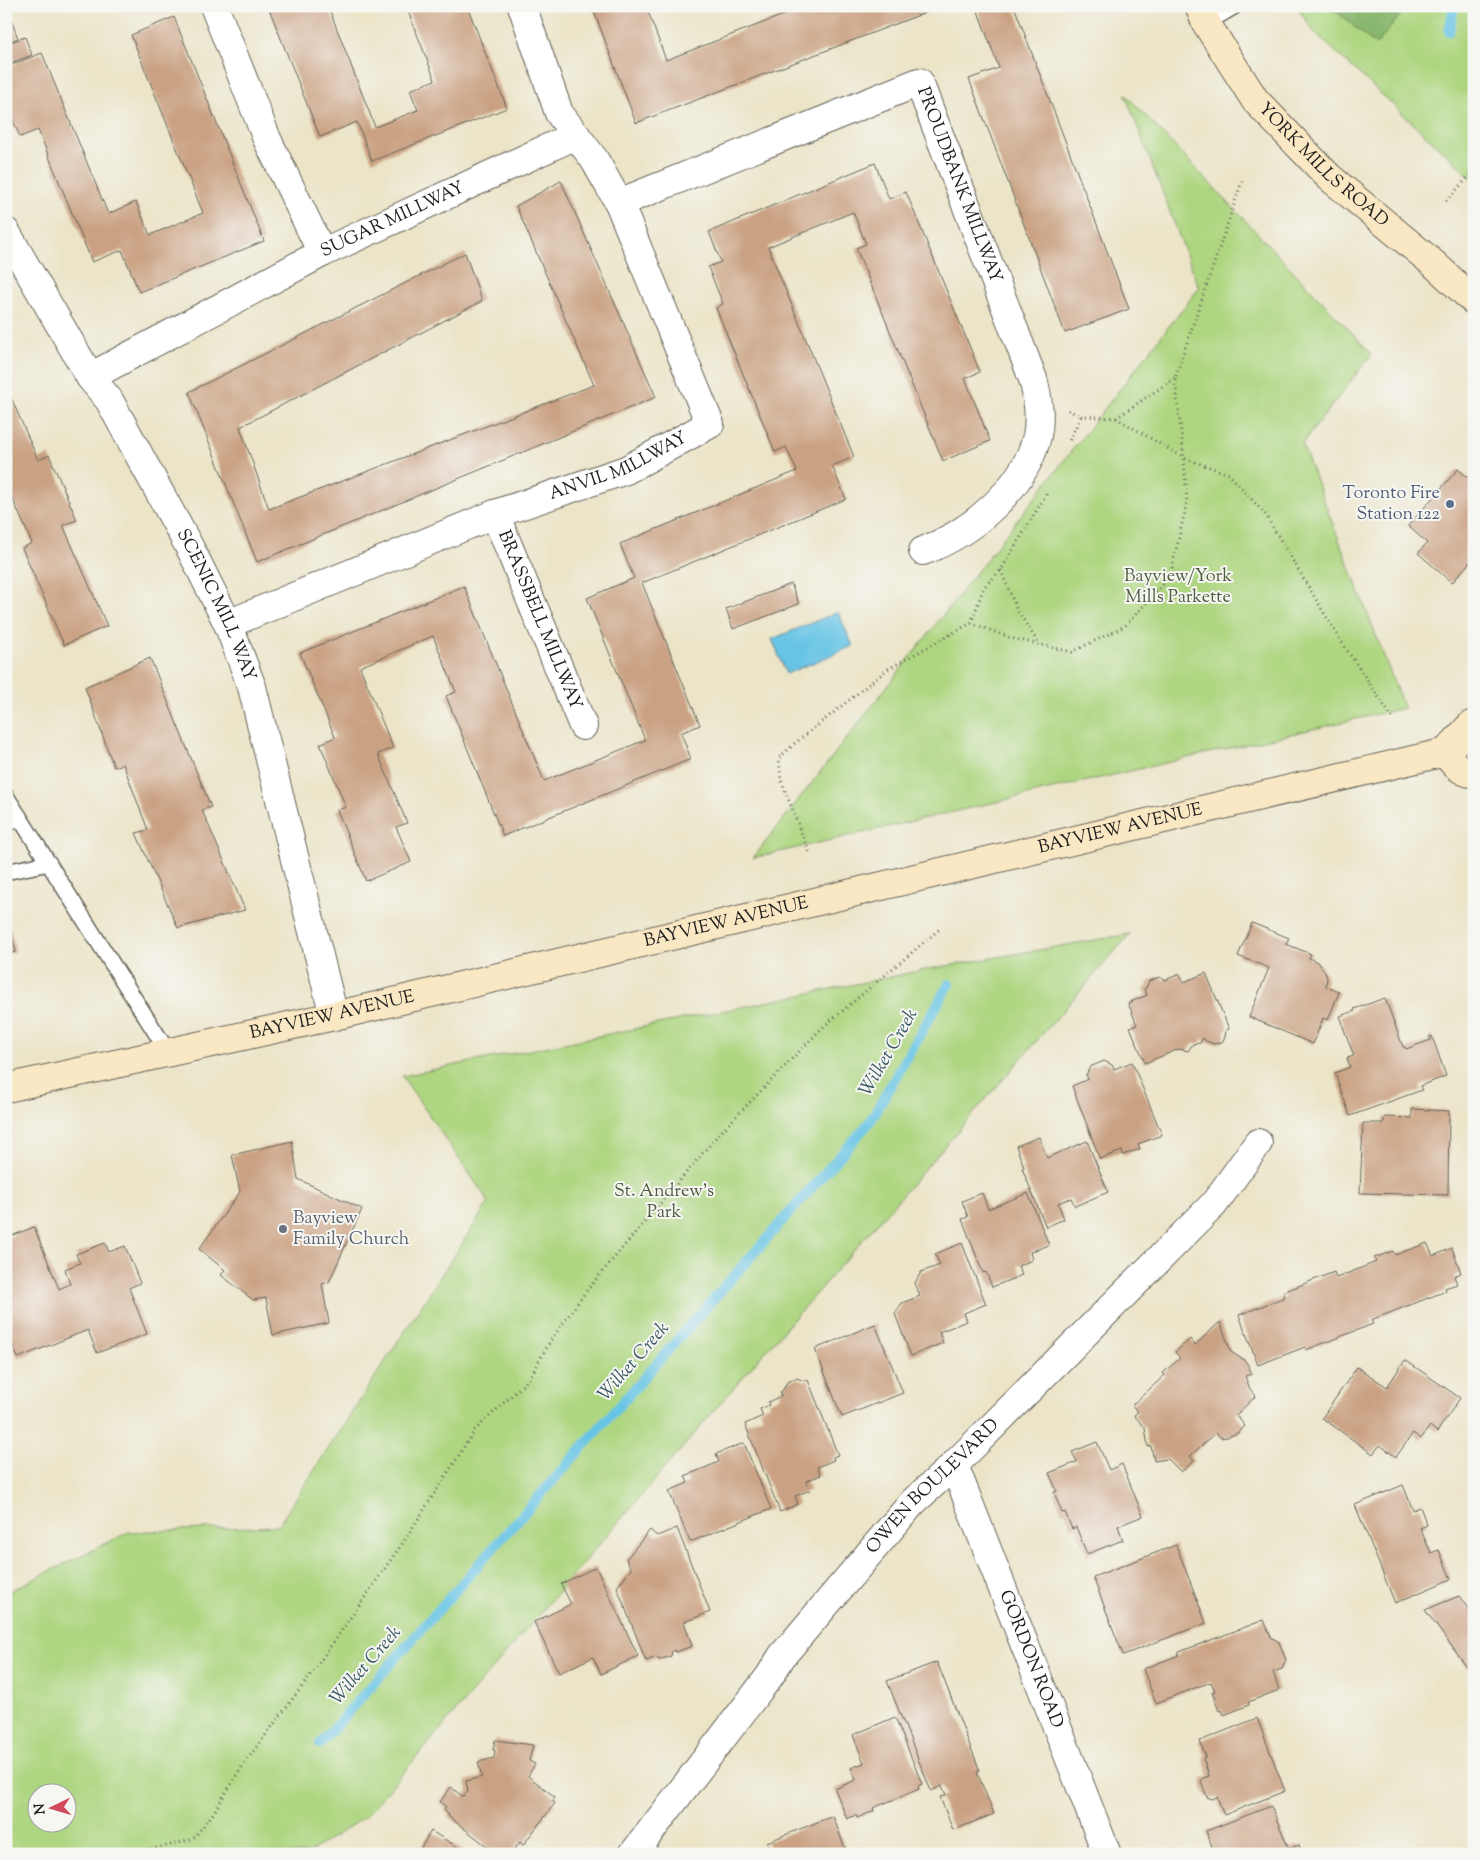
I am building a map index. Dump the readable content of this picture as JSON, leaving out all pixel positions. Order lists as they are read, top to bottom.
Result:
{
  "streets": {
    "main road": ["YORK MILLS ROAD", "BAYVIEW AVENUE"],
    "street": [
      "PROUDBANK MILLWAY",
      "SUGAR MILLWAY",
      "ANVIL MILLWAY",
      "SCENIC MILL WAY",
      "BRASSBELL MILLWAY",
      "OWEN BOULEVARD",
      "GORDON ROAD"
    ]
  },
  "crossings": [
    ["PROUDBANK MILLWAY", "ANVIL MILLWAY"],
    ["SUGAR MILLWAY", "ANVIL MILLWAY"],
    ["SUGAR MILLWAY", "SCENIC MILL WAY"],
    ["ANVIL MILLWAY", "SCENIC MILL WAY"],
    ["ANVIL MILLWAY", "BRASSBELL MILLWAY"],
    ["SCENIC MILL WAY", "BAYVIEW AVENUE"],
    ["OWEN BOULEVARD", "GORDON ROAD"]
  ],
  "water": ["Wilket Creek"],
  "parks": ["Bayview/York Mills Parkette", "St. Andrew’s Park"],
  "places": ["Toronto Fire Station 122", "Bayview Family Church"],
  "north": "left"
}
